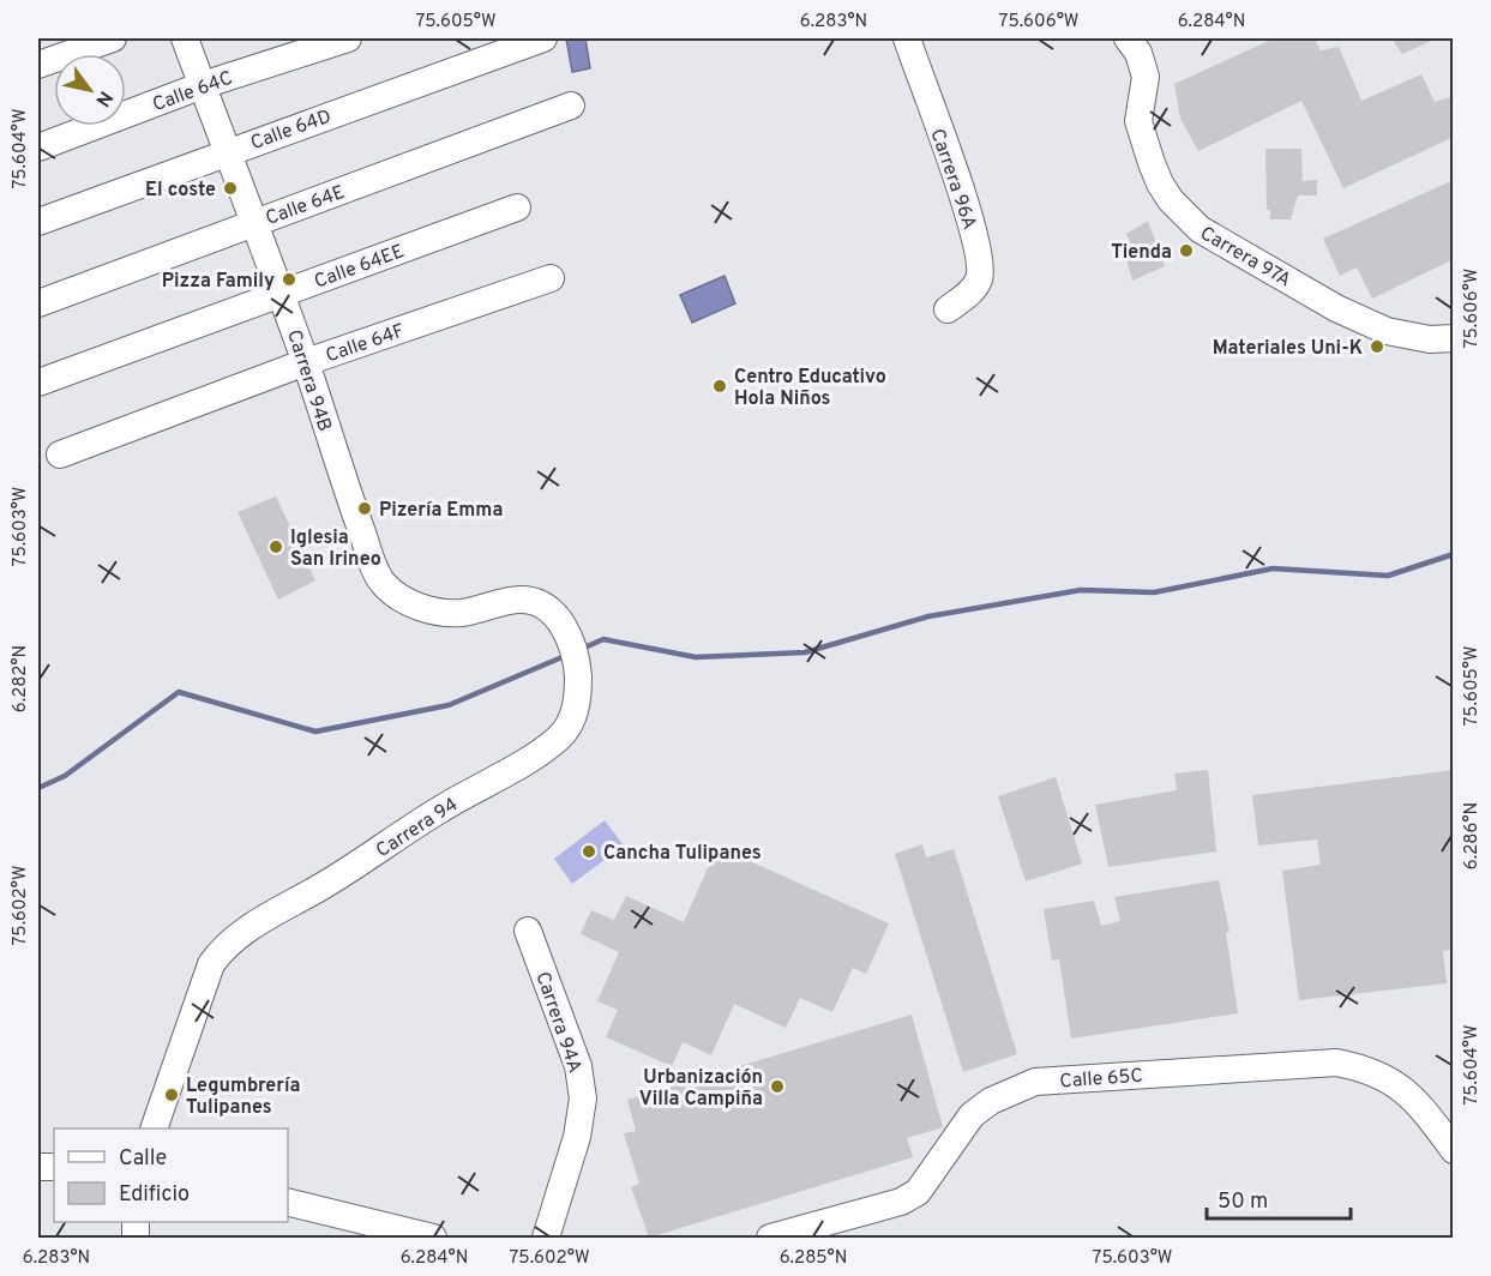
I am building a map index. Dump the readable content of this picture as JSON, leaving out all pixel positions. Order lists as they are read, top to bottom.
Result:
{
  "streets": {
    "street": [
      "Calle 64C",
      "Calle 64D",
      "Carrera 96A",
      "Calle 64E",
      "Carrera 97A",
      "Calle 64EE",
      "Calle 64F",
      "Carrera 94B",
      "Carrera 94",
      "Carrera 94A",
      "Calle 65C"
    ]
  },
  "crossings": [
    ["Calle 64C", "Carrera 94B"],
    ["Calle 64D", "Carrera 94B"],
    ["Calle 64E", "Carrera 94B"],
    ["Calle 64EE", "Carrera 94B"],
    ["Calle 64F", "Carrera 94B"],
    ["Carrera 94B", "Carrera 94"]
  ],
  "places": [
    "El coste",
    "Tienda",
    "Pizza Family",
    "Materiales Uni-K",
    "Centro Educativo Hola Niños",
    "Pizería Emma",
    "Iglesia San Irineo",
    "Cancha Tulipanes",
    "Urbanización Villa Campiña",
    "Legumbrería Tulipanes"
  ],
  "legend": ["Calle", "Edificio"],
  "scale_bar": "50 m",
  "north": "bottom right",
  "coordinates": [
    "75.605°W",
    "6.283°N",
    "75.606°W",
    "6.284°N",
    "75.604°W",
    "75.603°W",
    "6.282°N",
    "6.286°N",
    "75.602°W",
    "6.285°N"
  ]
}
